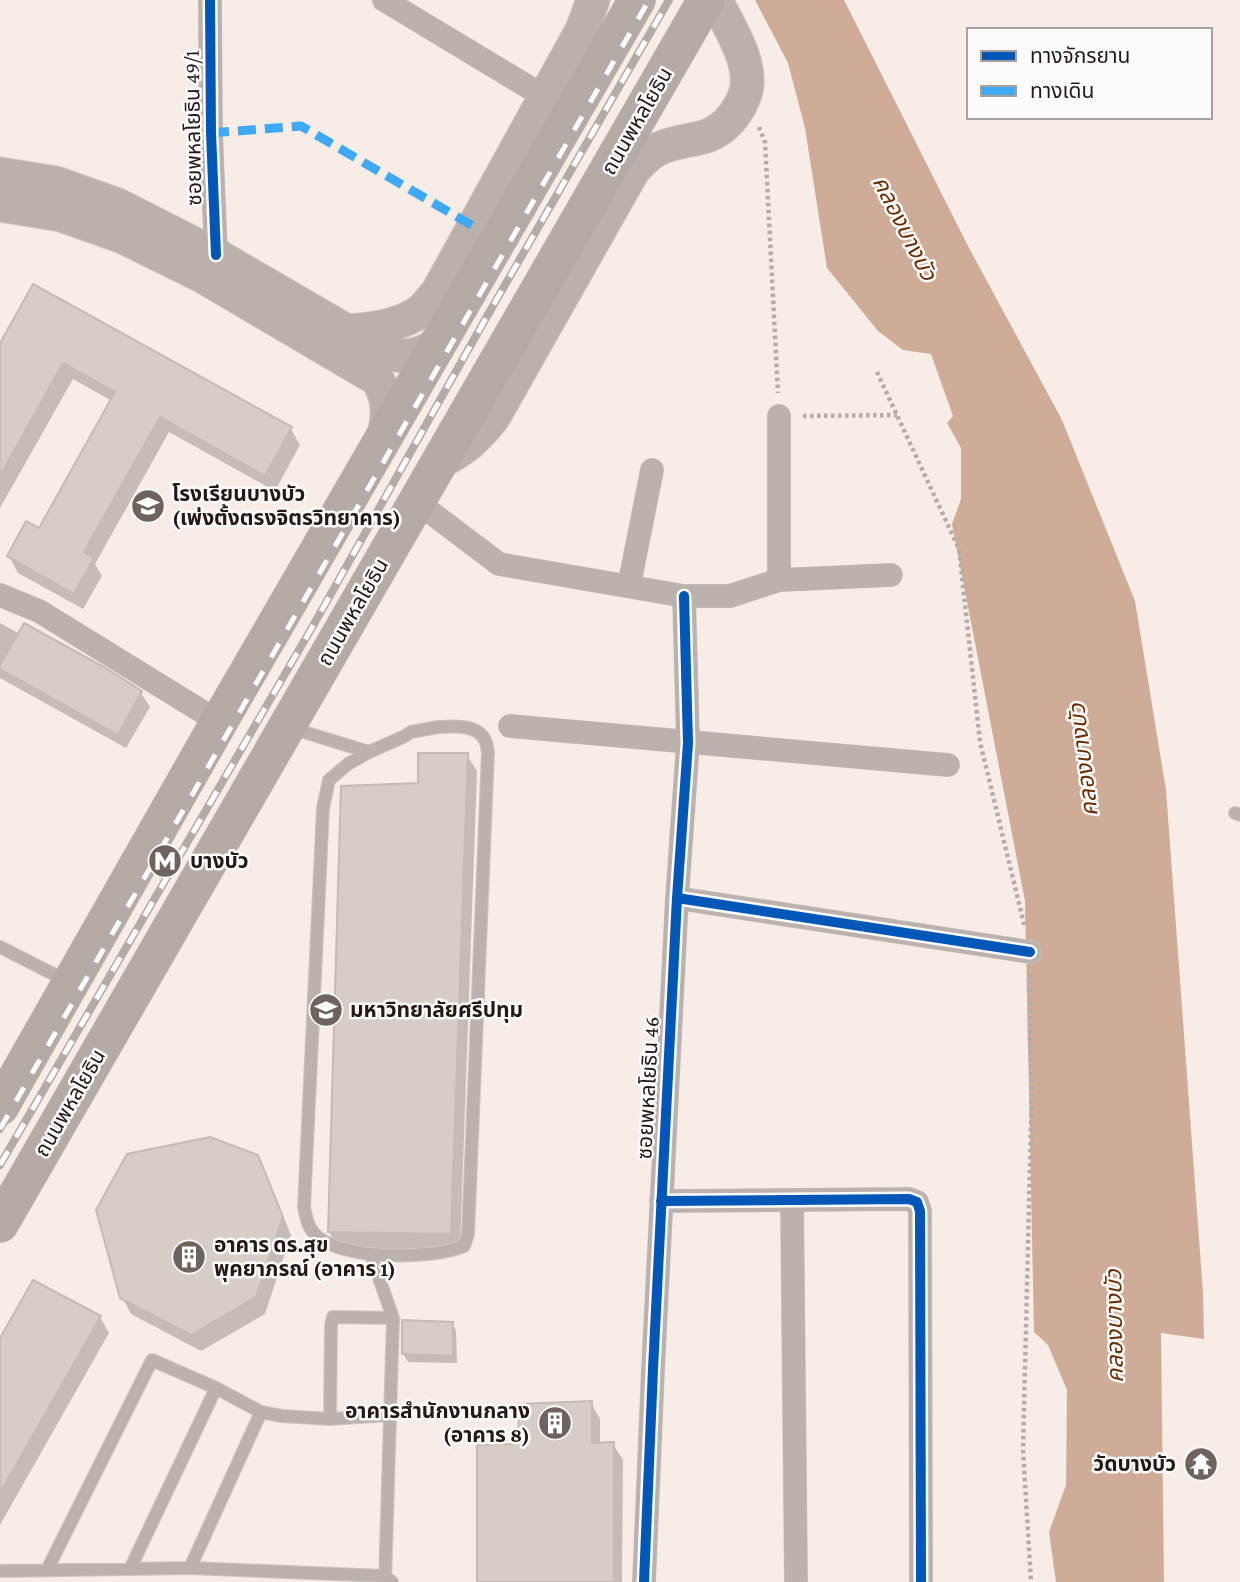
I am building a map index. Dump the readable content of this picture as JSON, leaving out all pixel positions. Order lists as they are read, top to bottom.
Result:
{
  "streets": {
    "main road": ["ถนนพหลโยธิน"],
    "street": ["ซอยพหลโยธิน 49/1", "ซอยพหลโยธิน 46"]
  },
  "water": ["คลองบางบัว"],
  "places": {
    "school or university": ["โรงเรียนบางบัว (เพ่งตั้งตรงจิตรวิทยาคาร)", "มหาวิทยาลัยศรีปทุม"],
    "metro station": ["บางบัว"],
    "building": ["อาคาร ดร.สุข พุคยาภรณ์ (อาคาร 1)", "อาคารสำนักงานกลาง (อาคาร 8)"],
    "temple": ["วัดบางบัว"]
  },
  "legend": ["ทางจักรยาน", "ทางเดิน"]
}
